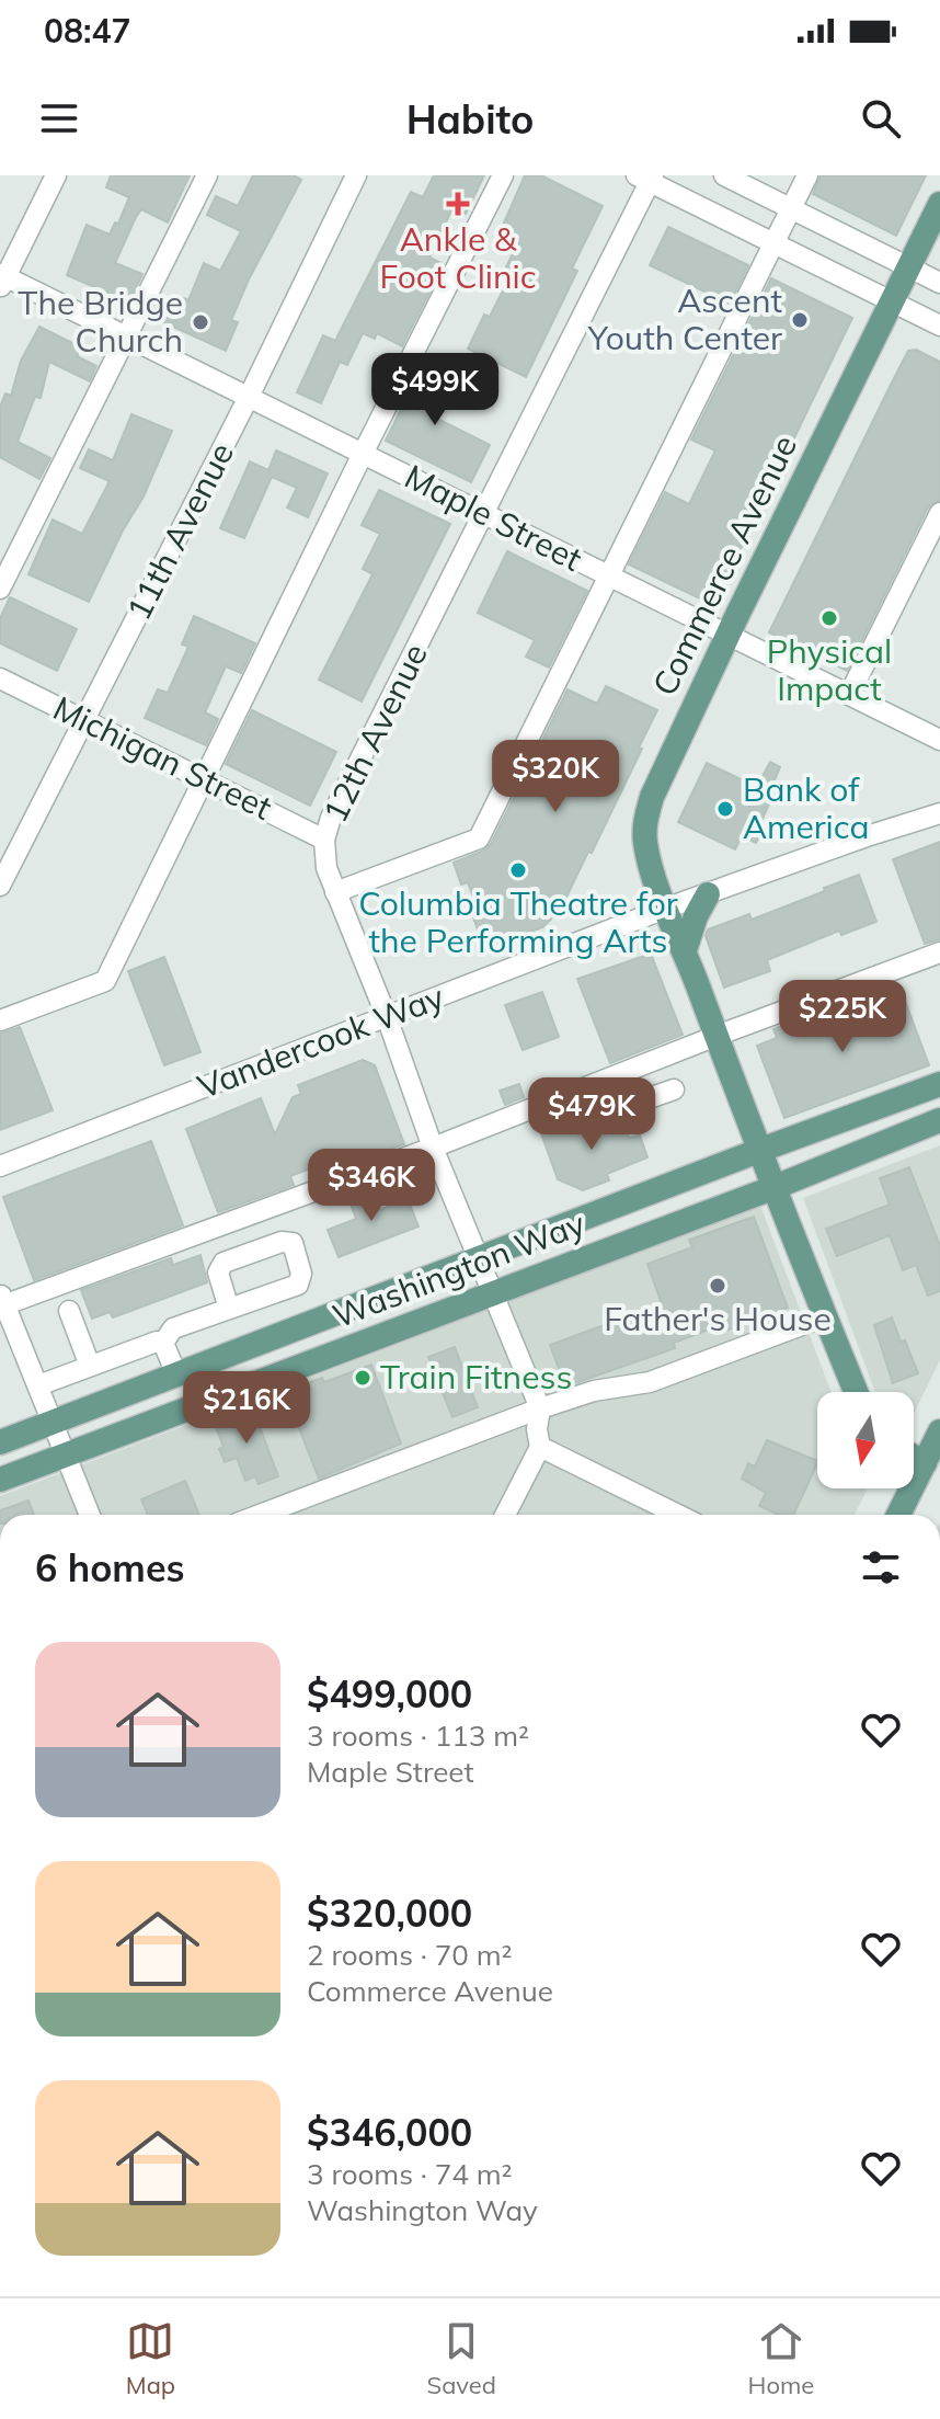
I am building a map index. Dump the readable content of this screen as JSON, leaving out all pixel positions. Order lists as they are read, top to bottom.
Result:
{
  "streets": {
    "main road": ["Commerce Avenue", "Washington Way"],
    "street": [
      "Maple Street",
      "11th Avenue",
      "12th Avenue",
      "Michigan Street",
      "Vandercook Way"
    ]
  },
  "crossings": [
    ["Maple Street", "11th Avenue"],
    ["Maple Street", "Commerce Avenue"],
    ["Maple Street", "12th Avenue"],
    ["11th Avenue", "Michigan Street"],
    ["Commerce Avenue", "Vandercook Way"],
    ["Commerce Avenue", "Washington Way"],
    ["12th Avenue", "Michigan Street"],
    ["12th Avenue", "Vandercook Way"],
    ["12th Avenue", "Washington Way"]
  ],
  "places": {
    "health": ["Ankle & Foot Clinic"],
    "other": [
      "Ascent Youth Center",
      "The Bridge Church",
      "Physical Impact",
      "Bank of America",
      "Columbia Theatre for the Performing Arts",
      "Father's House",
      "Train Fitness"
    ]
  },
  "north": "bottom",
  "page": {
    "status": "08:47",
    "header": "Habito",
    "price": [
      "$499K",
      "$320K",
      "$225K",
      "$479K",
      "$346K",
      "$216K"
    ],
    "heading": "6 homes",
    "list": [
      {
        "name": "$499,000",
        "note": "3 rooms · 113 m² · Maple Street"
      },
      {
        "name": "$320,000",
        "note": "2 rooms · 70 m² · Commerce Avenue"
      },
      {
        "name": "$346,000",
        "note": "3 rooms · 74 m² · Washington Way"
      }
    ],
    "tabs": ["Map", "Saved", "Home"]
  }
}
